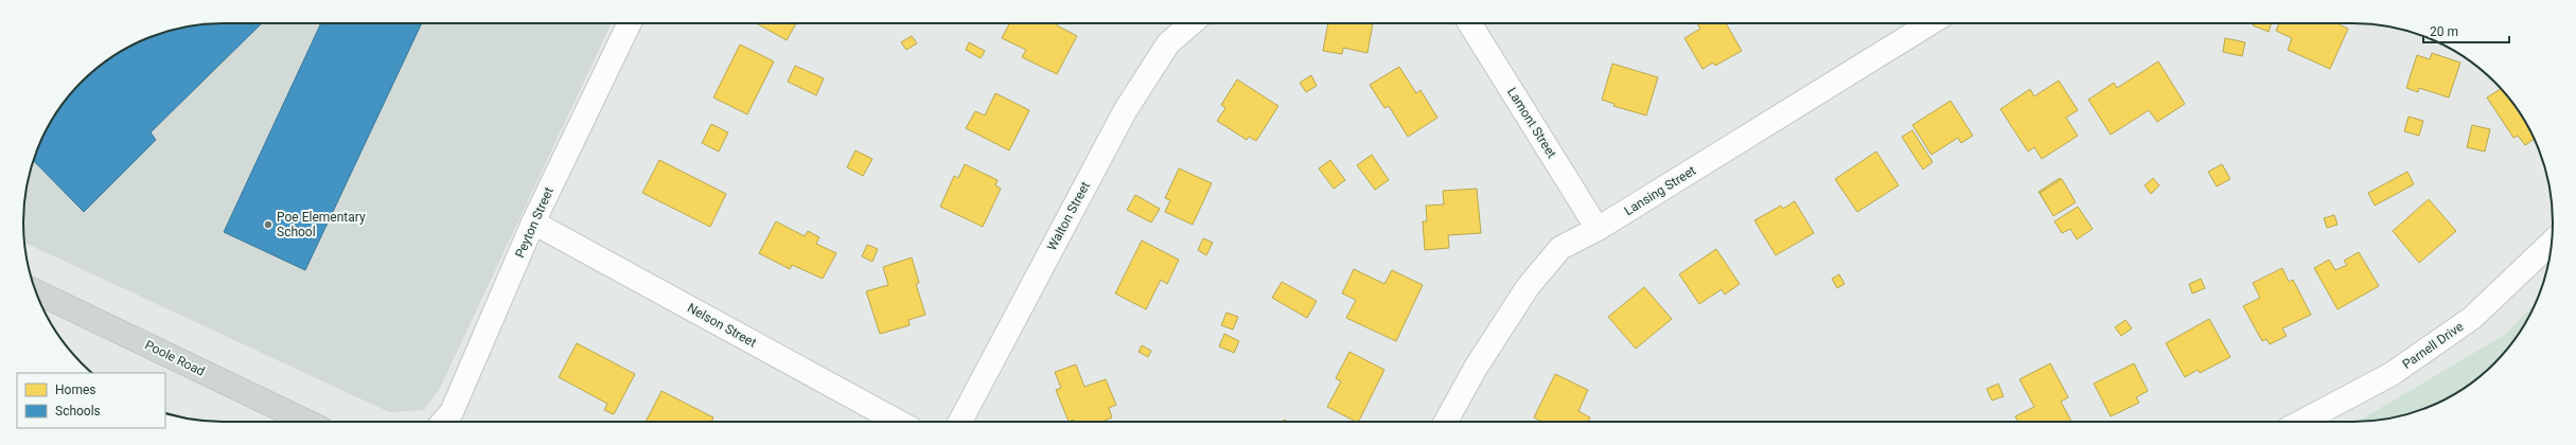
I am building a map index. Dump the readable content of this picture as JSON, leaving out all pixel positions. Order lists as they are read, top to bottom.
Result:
{
  "streets": {
    "main road": ["Poole Road"],
    "street": [
      "Lamont Street",
      "Lansing Street",
      "Walton Street",
      "Peyton Street",
      "Nelson Street",
      "Parnell Drive"
    ]
  },
  "crossings": [
    ["Lamont Street", "Lansing Street"],
    ["Peyton Street", "Nelson Street"]
  ],
  "places": ["Poe Elementary School"],
  "legend": ["Homes", "Schools"],
  "scale_bar": "20 m"
}
